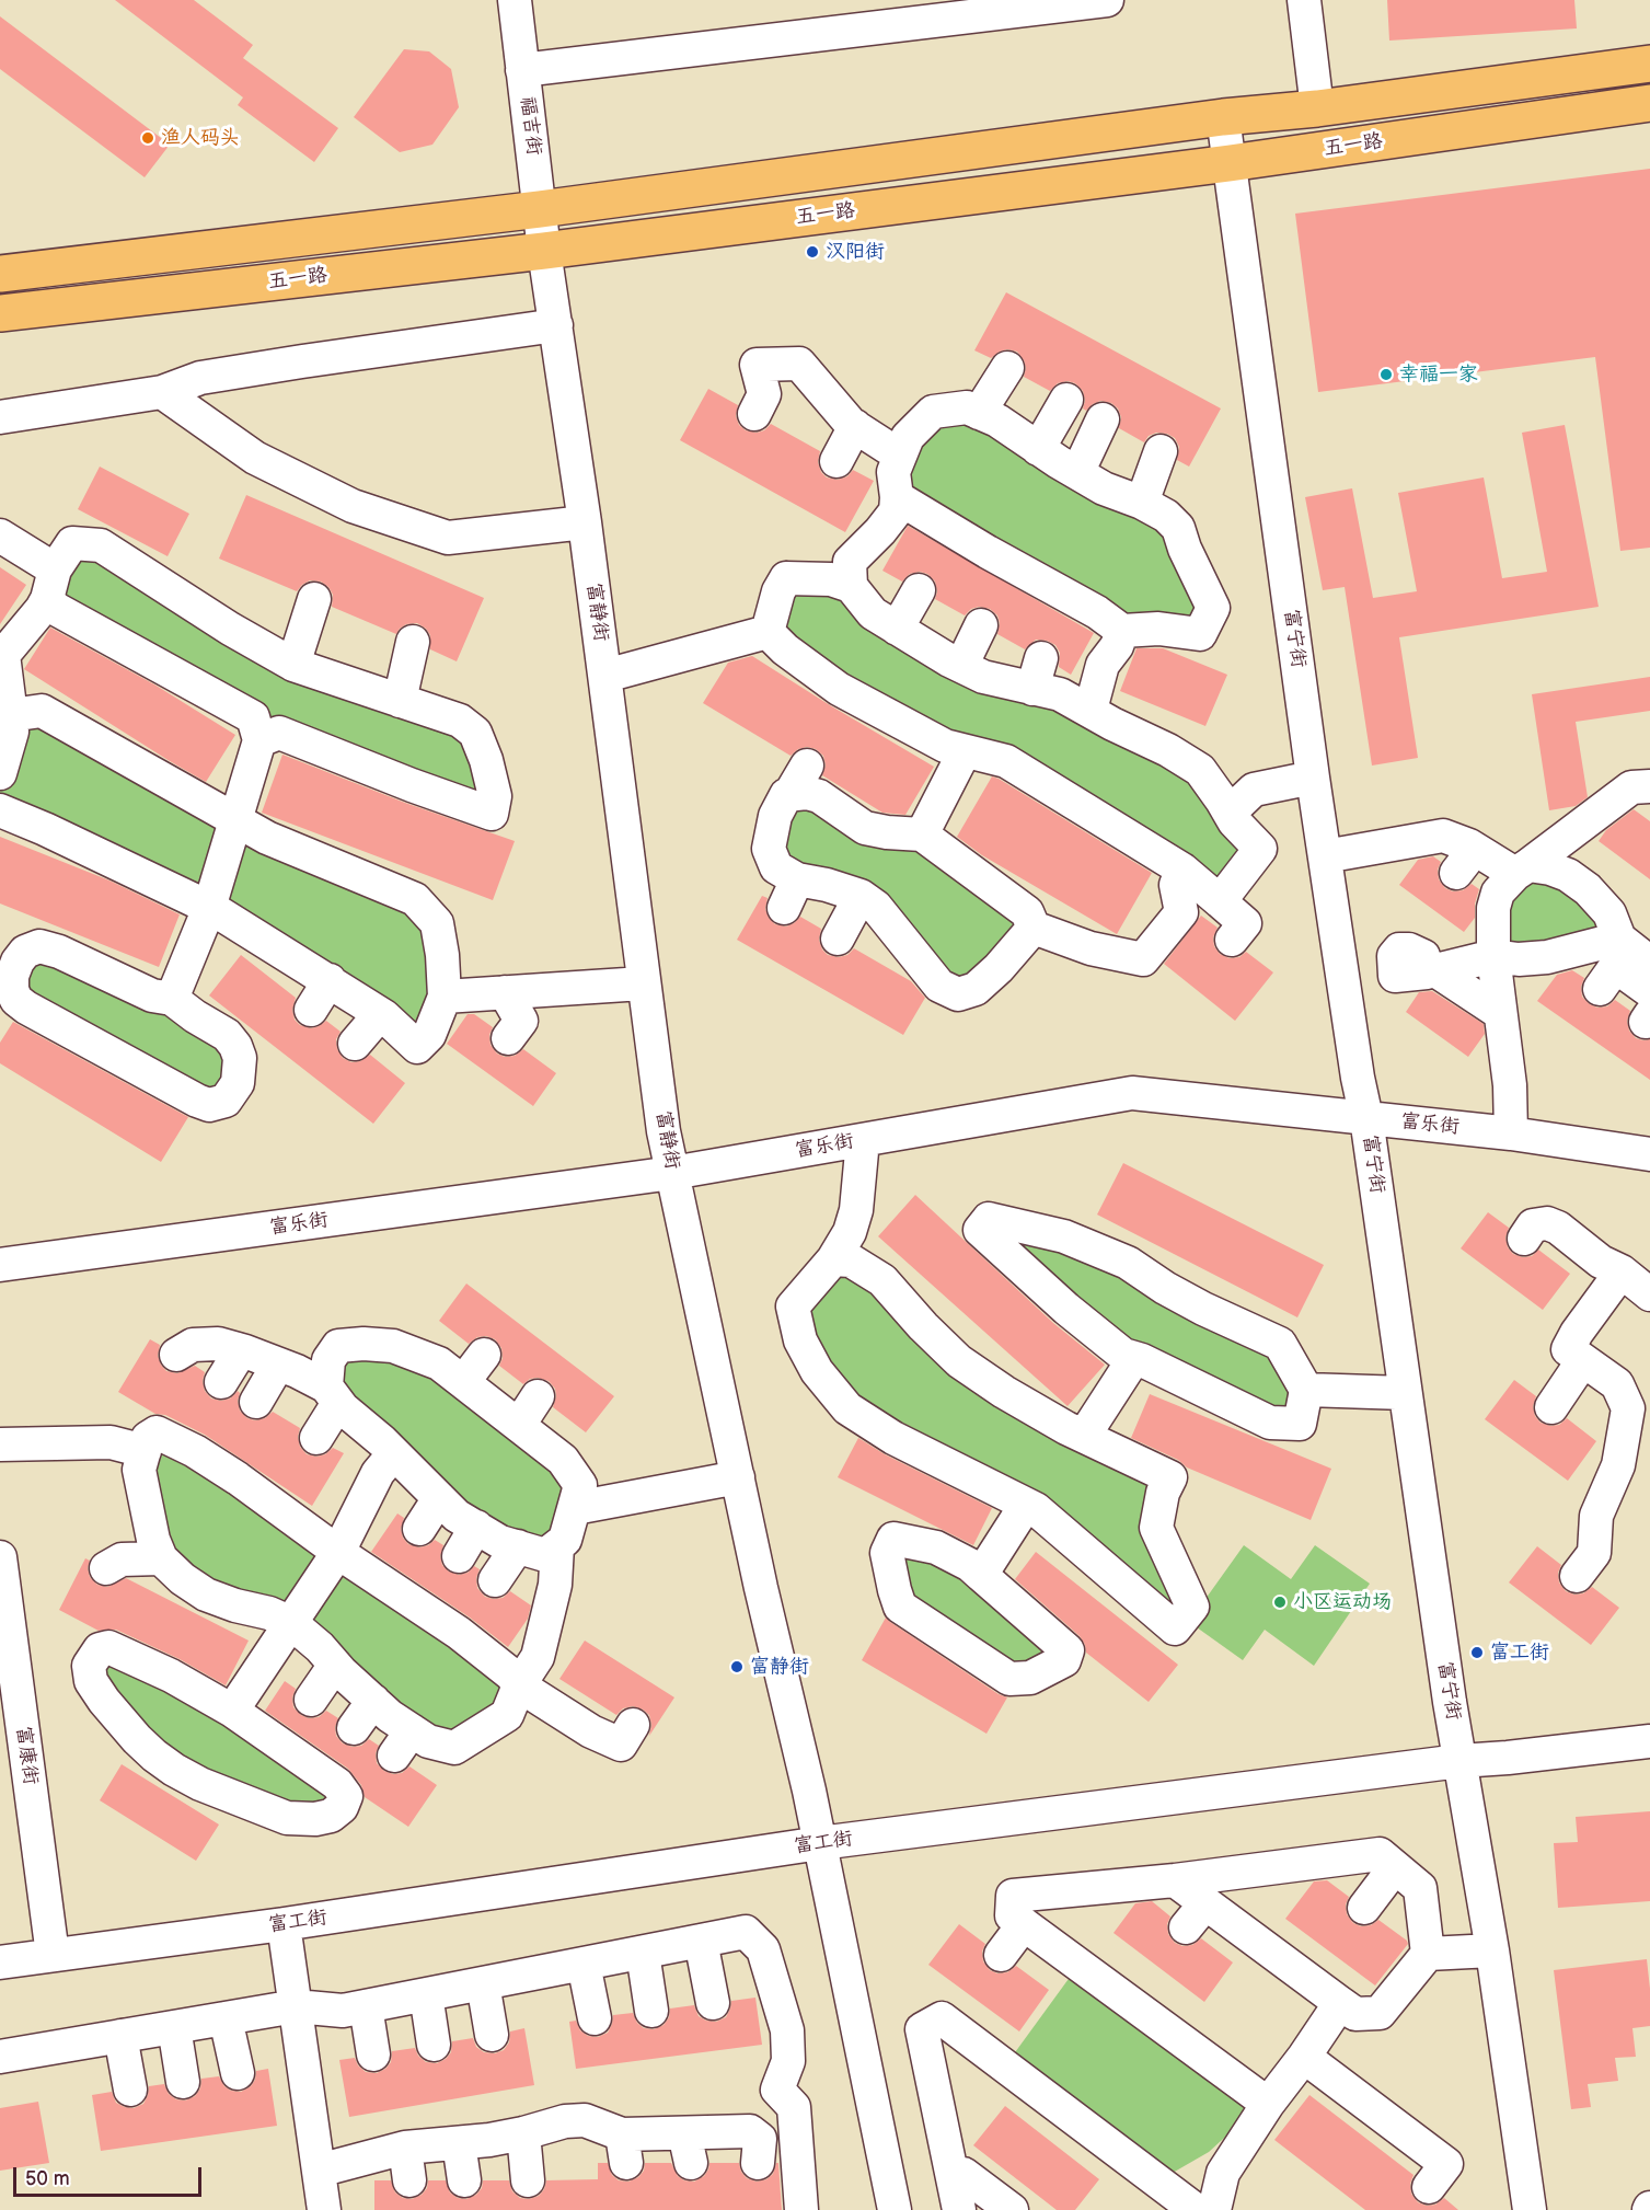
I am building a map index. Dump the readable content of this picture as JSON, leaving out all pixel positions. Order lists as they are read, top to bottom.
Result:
{
  "streets": {
    "main road": ["五一路"],
    "street": [
      "福吉街",
      "富静街",
      "富宁街",
      "富乐街",
      "富康街",
      "富工街"
    ]
  },
  "crossings": [
    ["福吉街", "五一路"],
    ["福吉街", "富静街"],
    ["五一路", "富静街"],
    ["五一路", "富宁街"],
    ["富静街", "富乐街"],
    ["富静街", "富工街"],
    ["富宁街", "富乐街"],
    ["富宁街", "富工街"],
    ["富康街", "富工街"]
  ],
  "places": [
    "渔人码头",
    "汉阳街",
    "幸福一家",
    "小区运动场",
    "富工街",
    "富静街"
  ],
  "scale_bar": "50 m"
}
